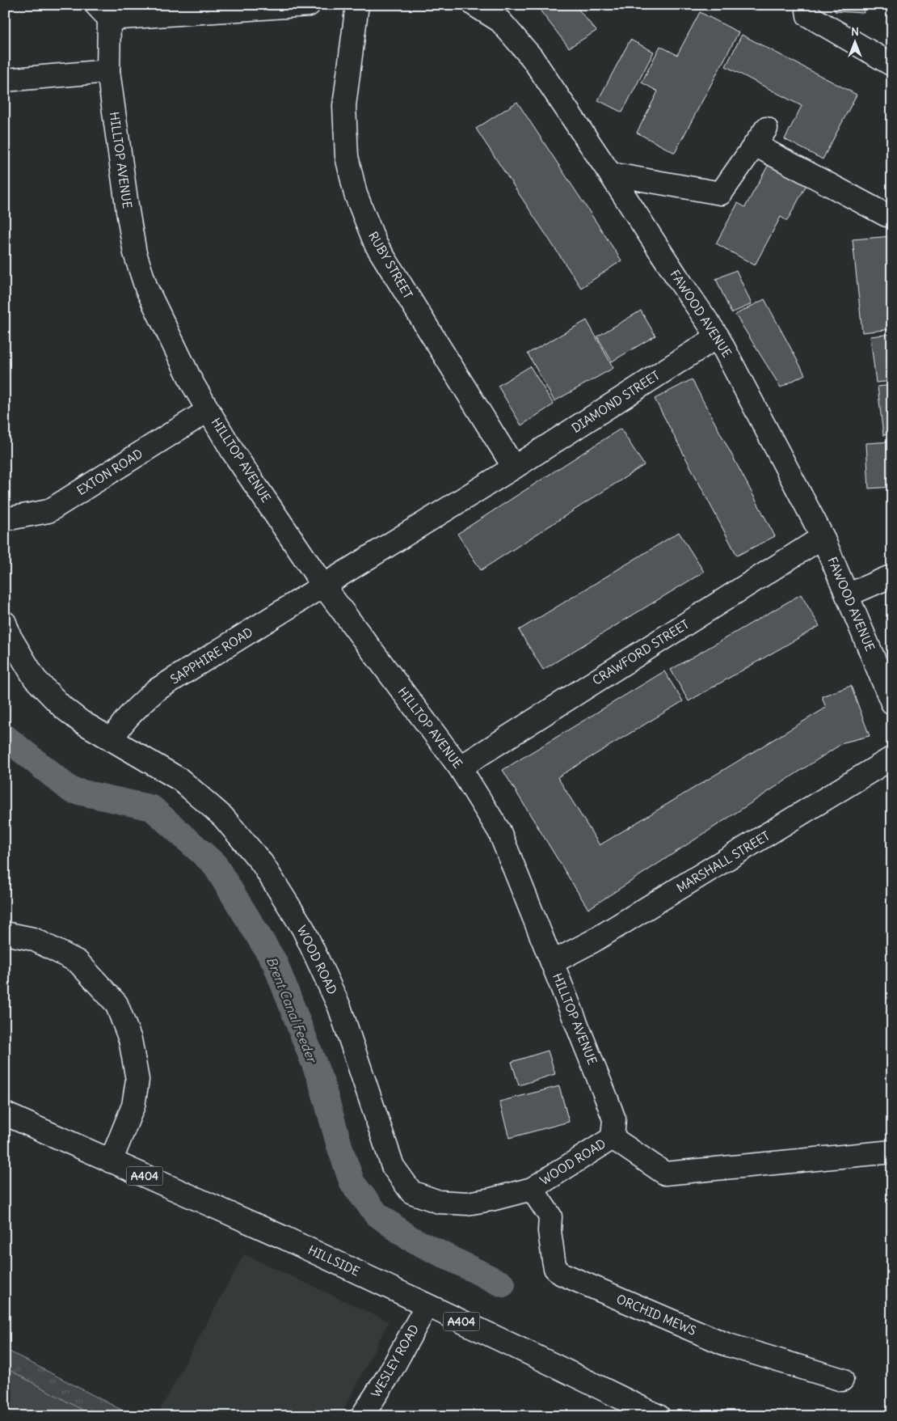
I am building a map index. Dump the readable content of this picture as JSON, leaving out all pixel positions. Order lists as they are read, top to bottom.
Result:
{
  "streets": {
    "street": [
      "HILLTOP AVENUE",
      "RUBY STREET",
      "FAWOOD AVENUE",
      "DIAMOND STREET",
      "EXTON ROAD",
      "CRAWFORD STREET",
      "SAPPHIRE ROAD",
      "MARSHALL STREET",
      "WOOD ROAD",
      "A404",
      "HILLSIDE",
      "ORCHID MEWS",
      "WESLEY ROAD"
    ]
  },
  "crossings": [
    ["HILLTOP AVENUE", "DIAMOND STREET"],
    ["HILLTOP AVENUE", "EXTON ROAD"],
    ["HILLTOP AVENUE", "CRAWFORD STREET"],
    ["HILLTOP AVENUE", "SAPPHIRE ROAD"],
    ["HILLTOP AVENUE", "MARSHALL STREET"],
    ["HILLTOP AVENUE", "WOOD ROAD"],
    ["RUBY STREET", "DIAMOND STREET"],
    ["FAWOOD AVENUE", "DIAMOND STREET"],
    ["FAWOOD AVENUE", "CRAWFORD STREET"],
    ["DIAMOND STREET", "SAPPHIRE ROAD"],
    ["SAPPHIRE ROAD", "WOOD ROAD"],
    ["WOOD ROAD", "ORCHID MEWS"],
    ["HILLSIDE", "WESLEY ROAD"]
  ],
  "water": ["Brent Canal Feeder"],
  "north": "top"
}
